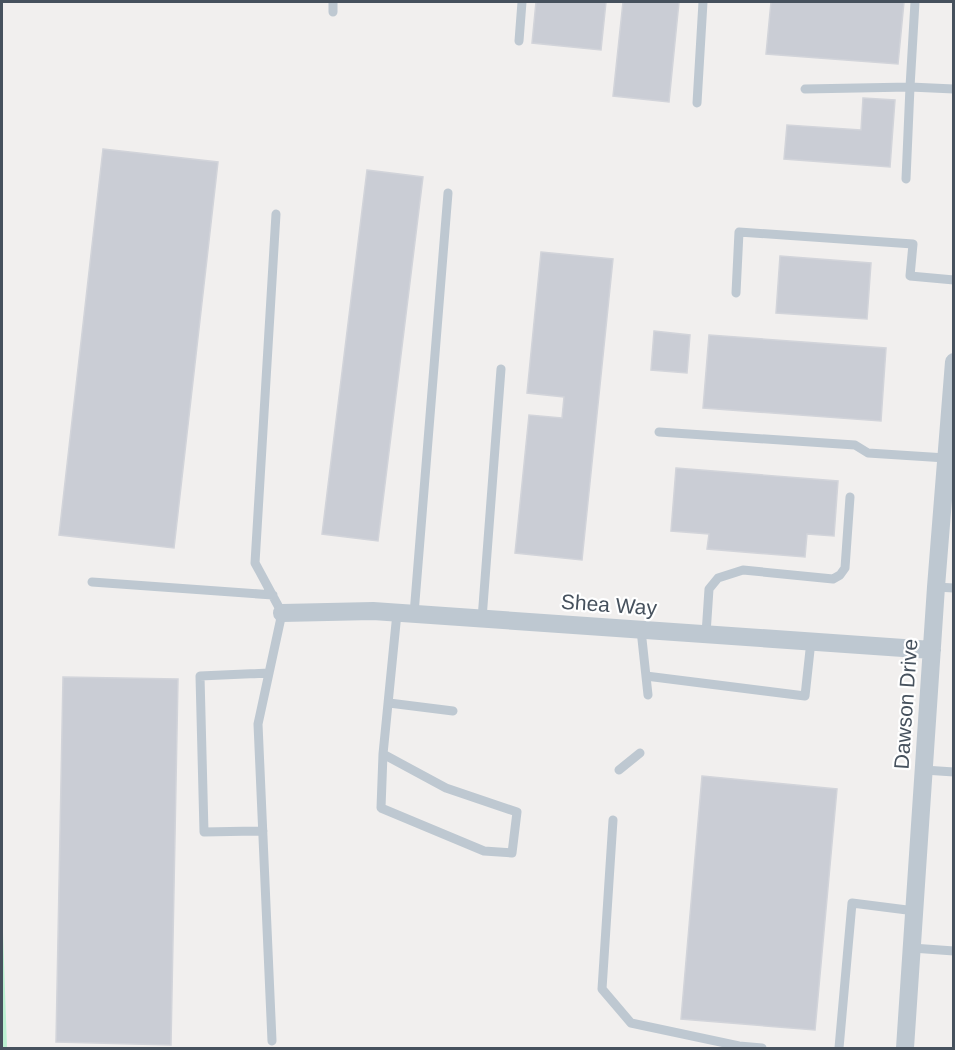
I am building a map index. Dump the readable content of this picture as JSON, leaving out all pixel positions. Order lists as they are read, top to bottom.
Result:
{
  "streets": {
    "street": ["Shea Way", "Dawson Drive"]
  },
  "crossings": [
    ["Shea Way", "Dawson Drive"]
  ]
}
